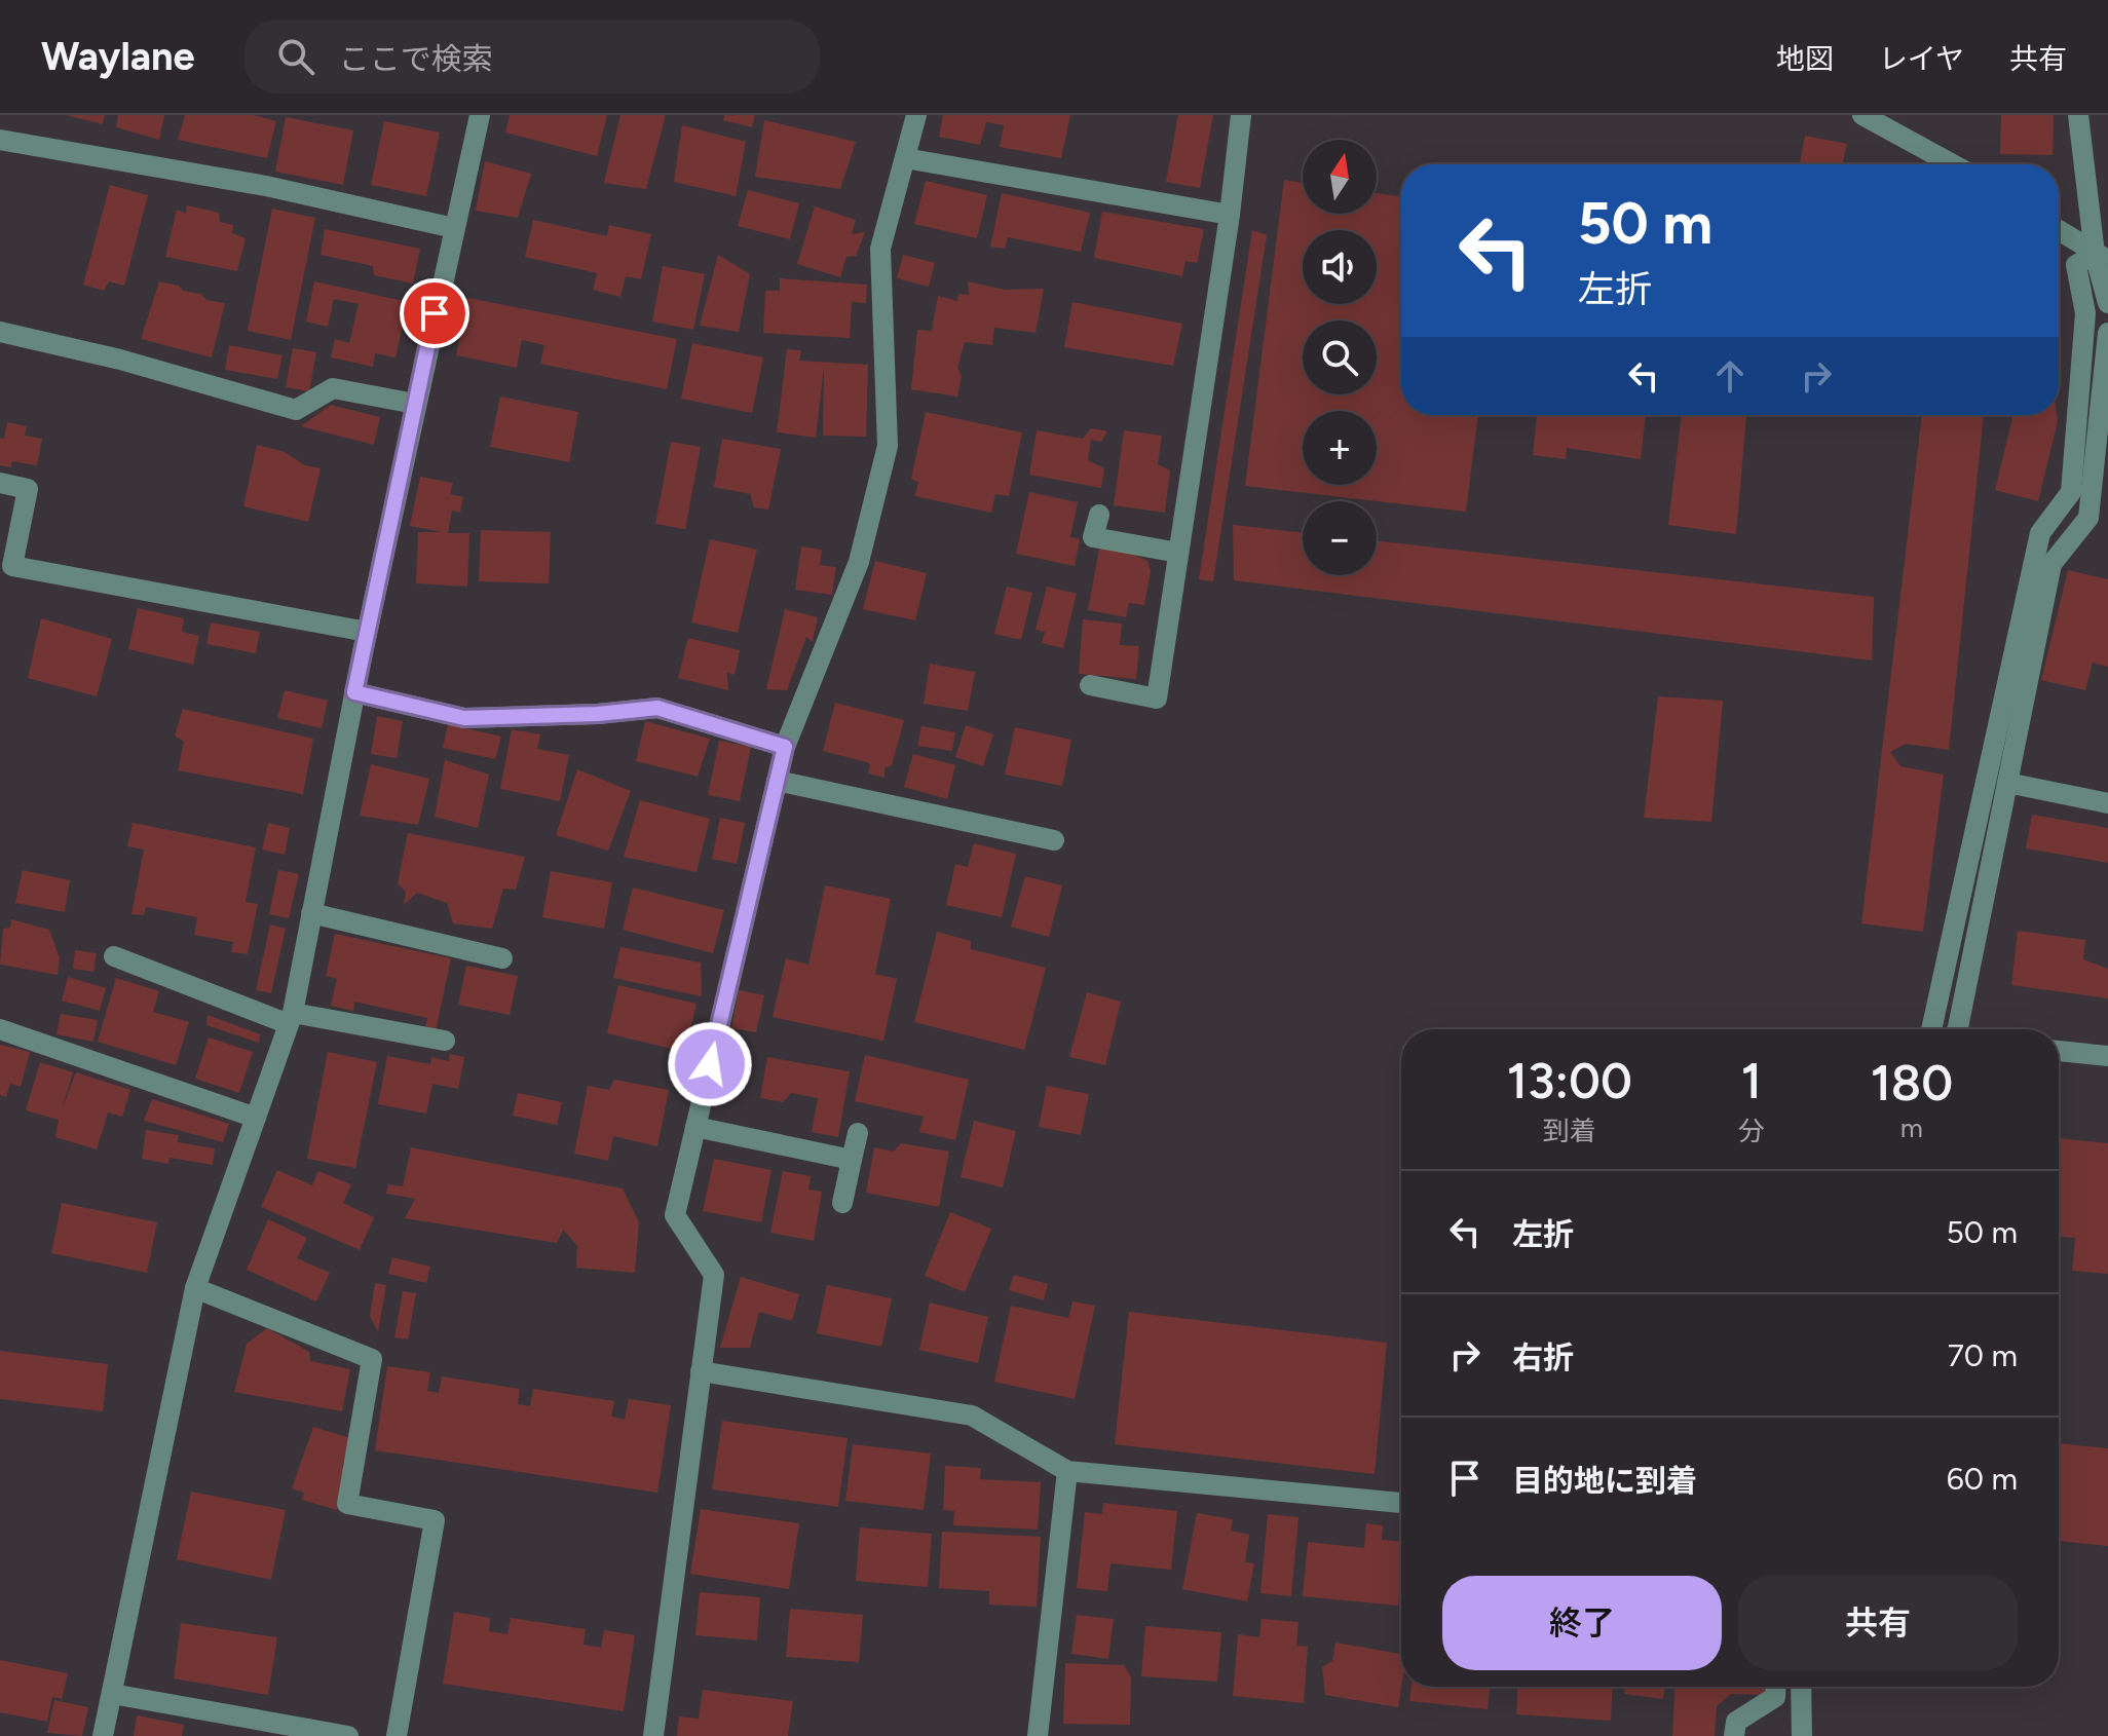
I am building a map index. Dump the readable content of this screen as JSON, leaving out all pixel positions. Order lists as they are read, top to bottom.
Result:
{
  "north": "top",
  "page": {
    "header": "Waylane",
    "search": "ここで検索",
    "nav": ["地図", "レイヤ", "共有"],
    "map_buttons": ["+", "−"],
    "turn": ["50 m", "左折"],
    "eta": [
      "13:00",
      "到着",
      "1",
      "分",
      "180",
      "m"
    ],
    "list": [
      {
        "name": "左折",
        "value": "50 m"
      },
      {
        "name": "右折",
        "value": "70 m"
      },
      {
        "name": "目的地に到着",
        "value": "60 m"
      }
    ],
    "buttons": ["終了", "共有"]
  }
}
